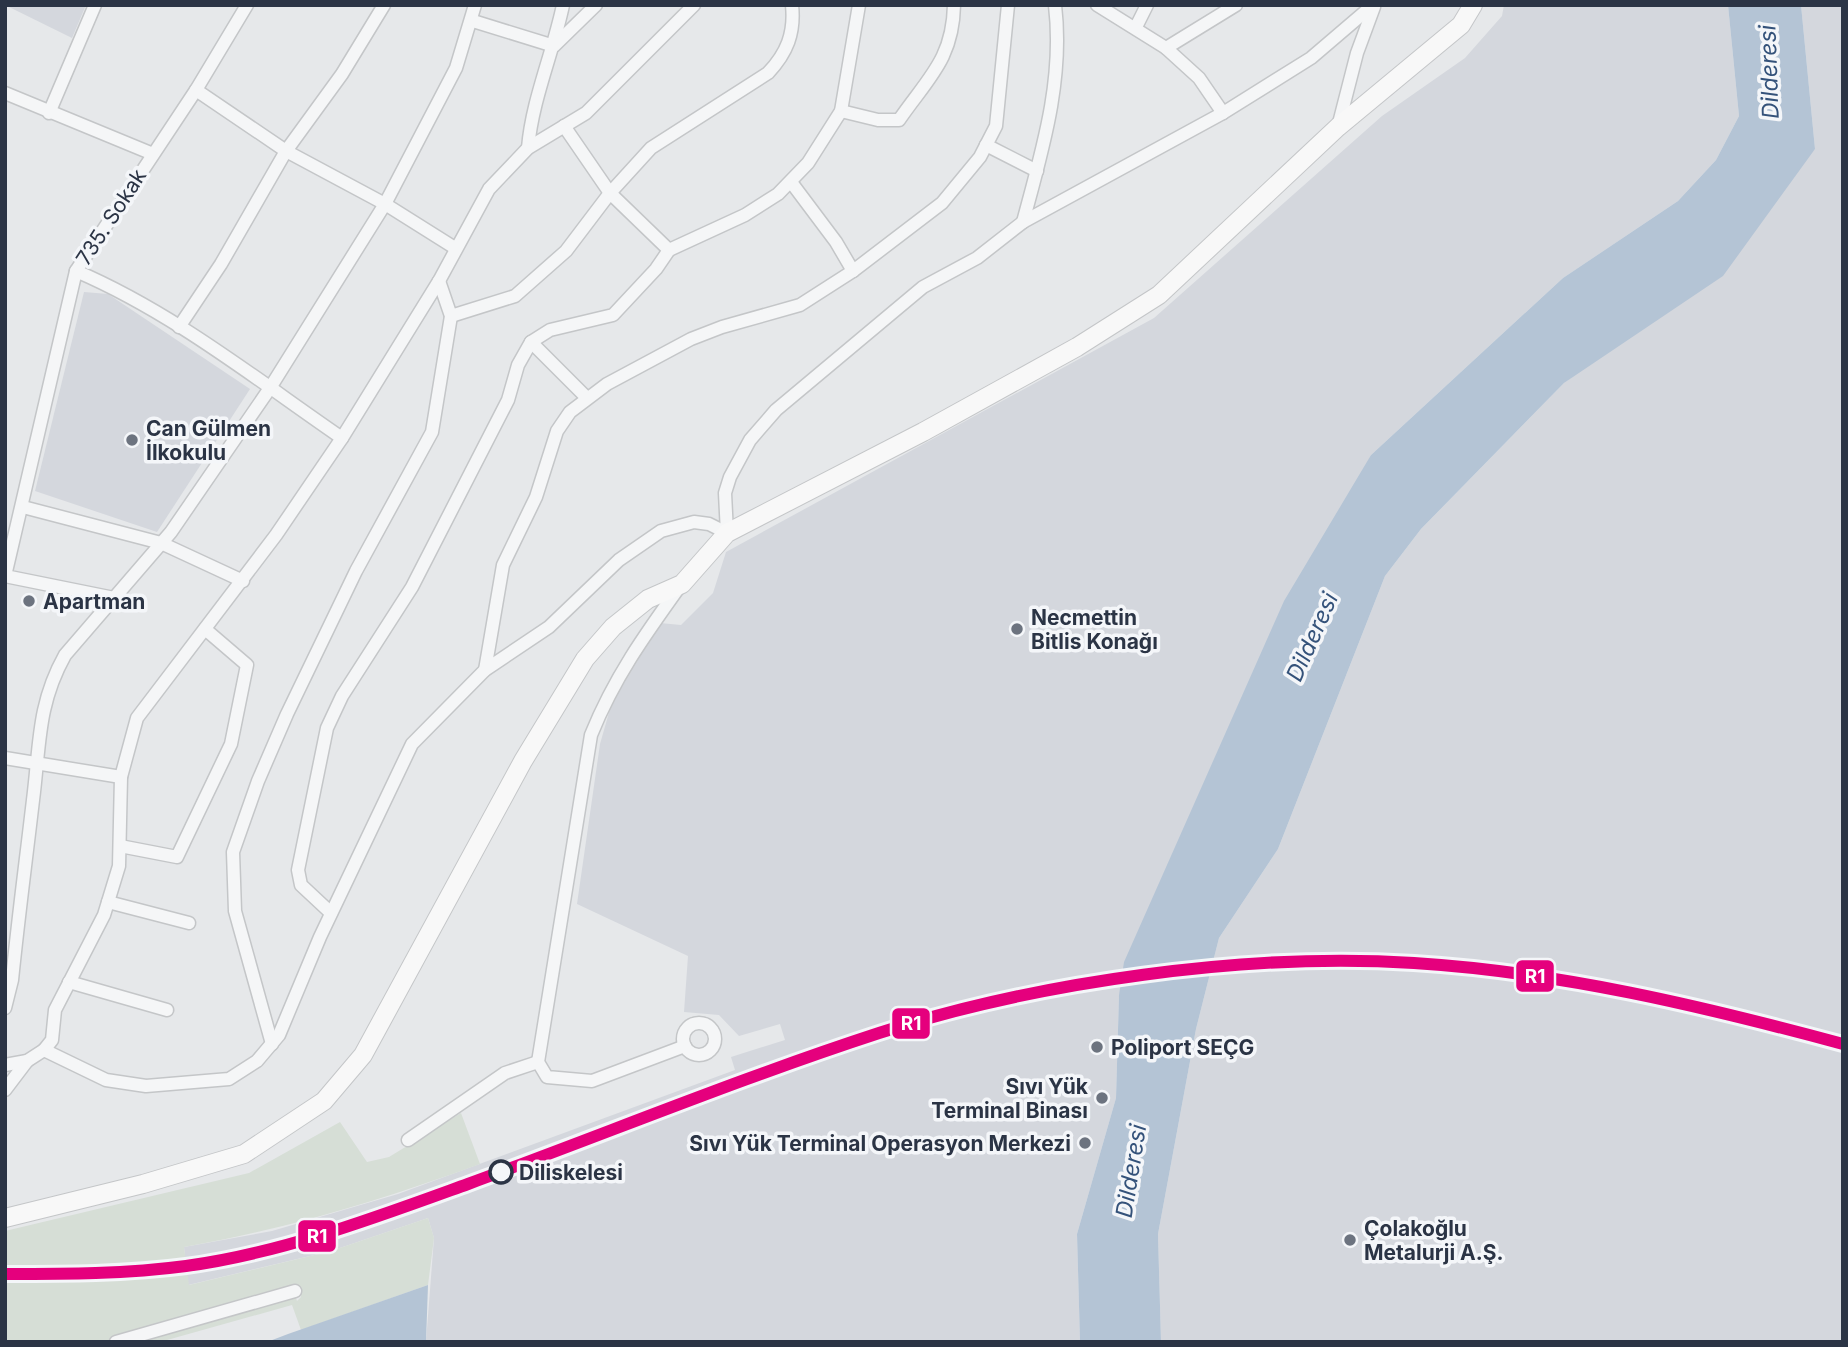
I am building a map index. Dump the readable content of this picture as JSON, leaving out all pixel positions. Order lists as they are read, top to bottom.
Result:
{
  "streets": {
    "street": ["735. Sokak"]
  },
  "water": ["Dilderesi"],
  "places": [
    "Can Gülmen İlkokulu",
    "Apartman",
    "Necmettin Bitlis Konağı",
    "Poliport SEÇG",
    "Sıvı Yük Terminal Binası",
    "Sıvı Yük Terminal Operasyon Merkezi",
    "Diliskelesi",
    "Çolakoğlu Metalurji A.Ş."
  ],
  "lines": ["transit line R1"]
}
